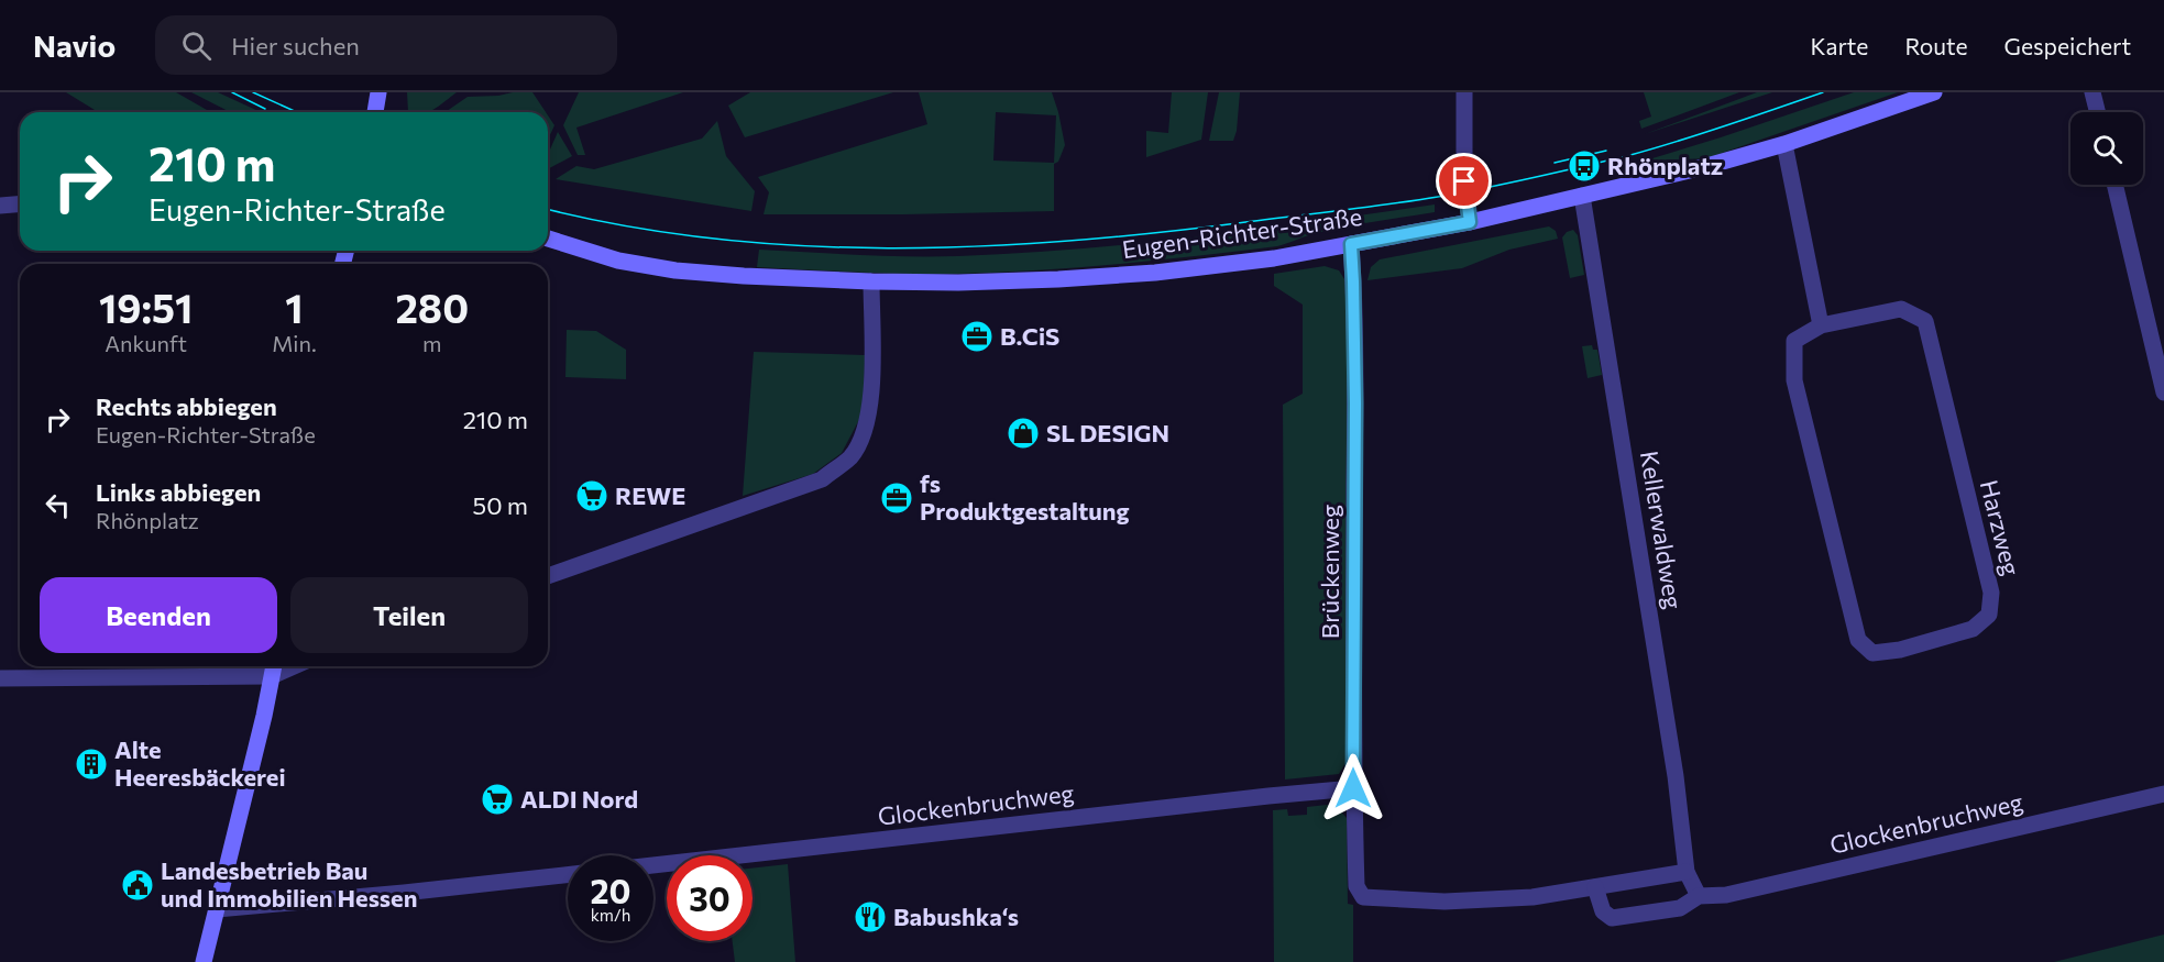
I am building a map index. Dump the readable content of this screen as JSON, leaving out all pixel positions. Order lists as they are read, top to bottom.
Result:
{
  "streets": {
    "main road": ["Eugen-Richter-Straße"],
    "street": [
      "Harzweg",
      "Kellerwaldweg",
      "Brückenweg",
      "Glockenbruchweg"
    ]
  },
  "crossings": [
    ["Eugen-Richter-Straße", "Kellerwaldweg"],
    ["Eugen-Richter-Straße", "Brückenweg"],
    ["Brückenweg", "Glockenbruchweg"]
  ],
  "places": {
    "bus stop": ["Rhönplatz"],
    "office": ["B.CiS", "fs Produktgestaltung"],
    "shop": ["SL DESIGN"],
    "supermarket": ["REWE", "ALDI Nord"],
    "building": ["Alte Heeresbäckerei"],
    "public building": ["Landesbetrieb Bau und Immobilien Hessen"],
    "restaurant": ["Babushka‘s"]
  },
  "page": {
    "header": "Navio",
    "search": "Hier suchen",
    "nav": ["Karte", "Route", "Gespeichert"],
    "turn": ["210 m", "Eugen-Richter-Straße"],
    "eta": [
      "19:51",
      "Ankunft",
      "1",
      "Min.",
      "280",
      "m"
    ],
    "list": [
      {
        "name": "Rechts abbiegen",
        "note": "Eugen-Richter-Straße",
        "value": "210 m"
      },
      {
        "name": "Links abbiegen",
        "note": "Rhönplatz",
        "value": "50 m"
      }
    ],
    "buttons": ["Beenden", "Teilen"],
    "speed": "20 km/h",
    "limit": "30"
  }
}
